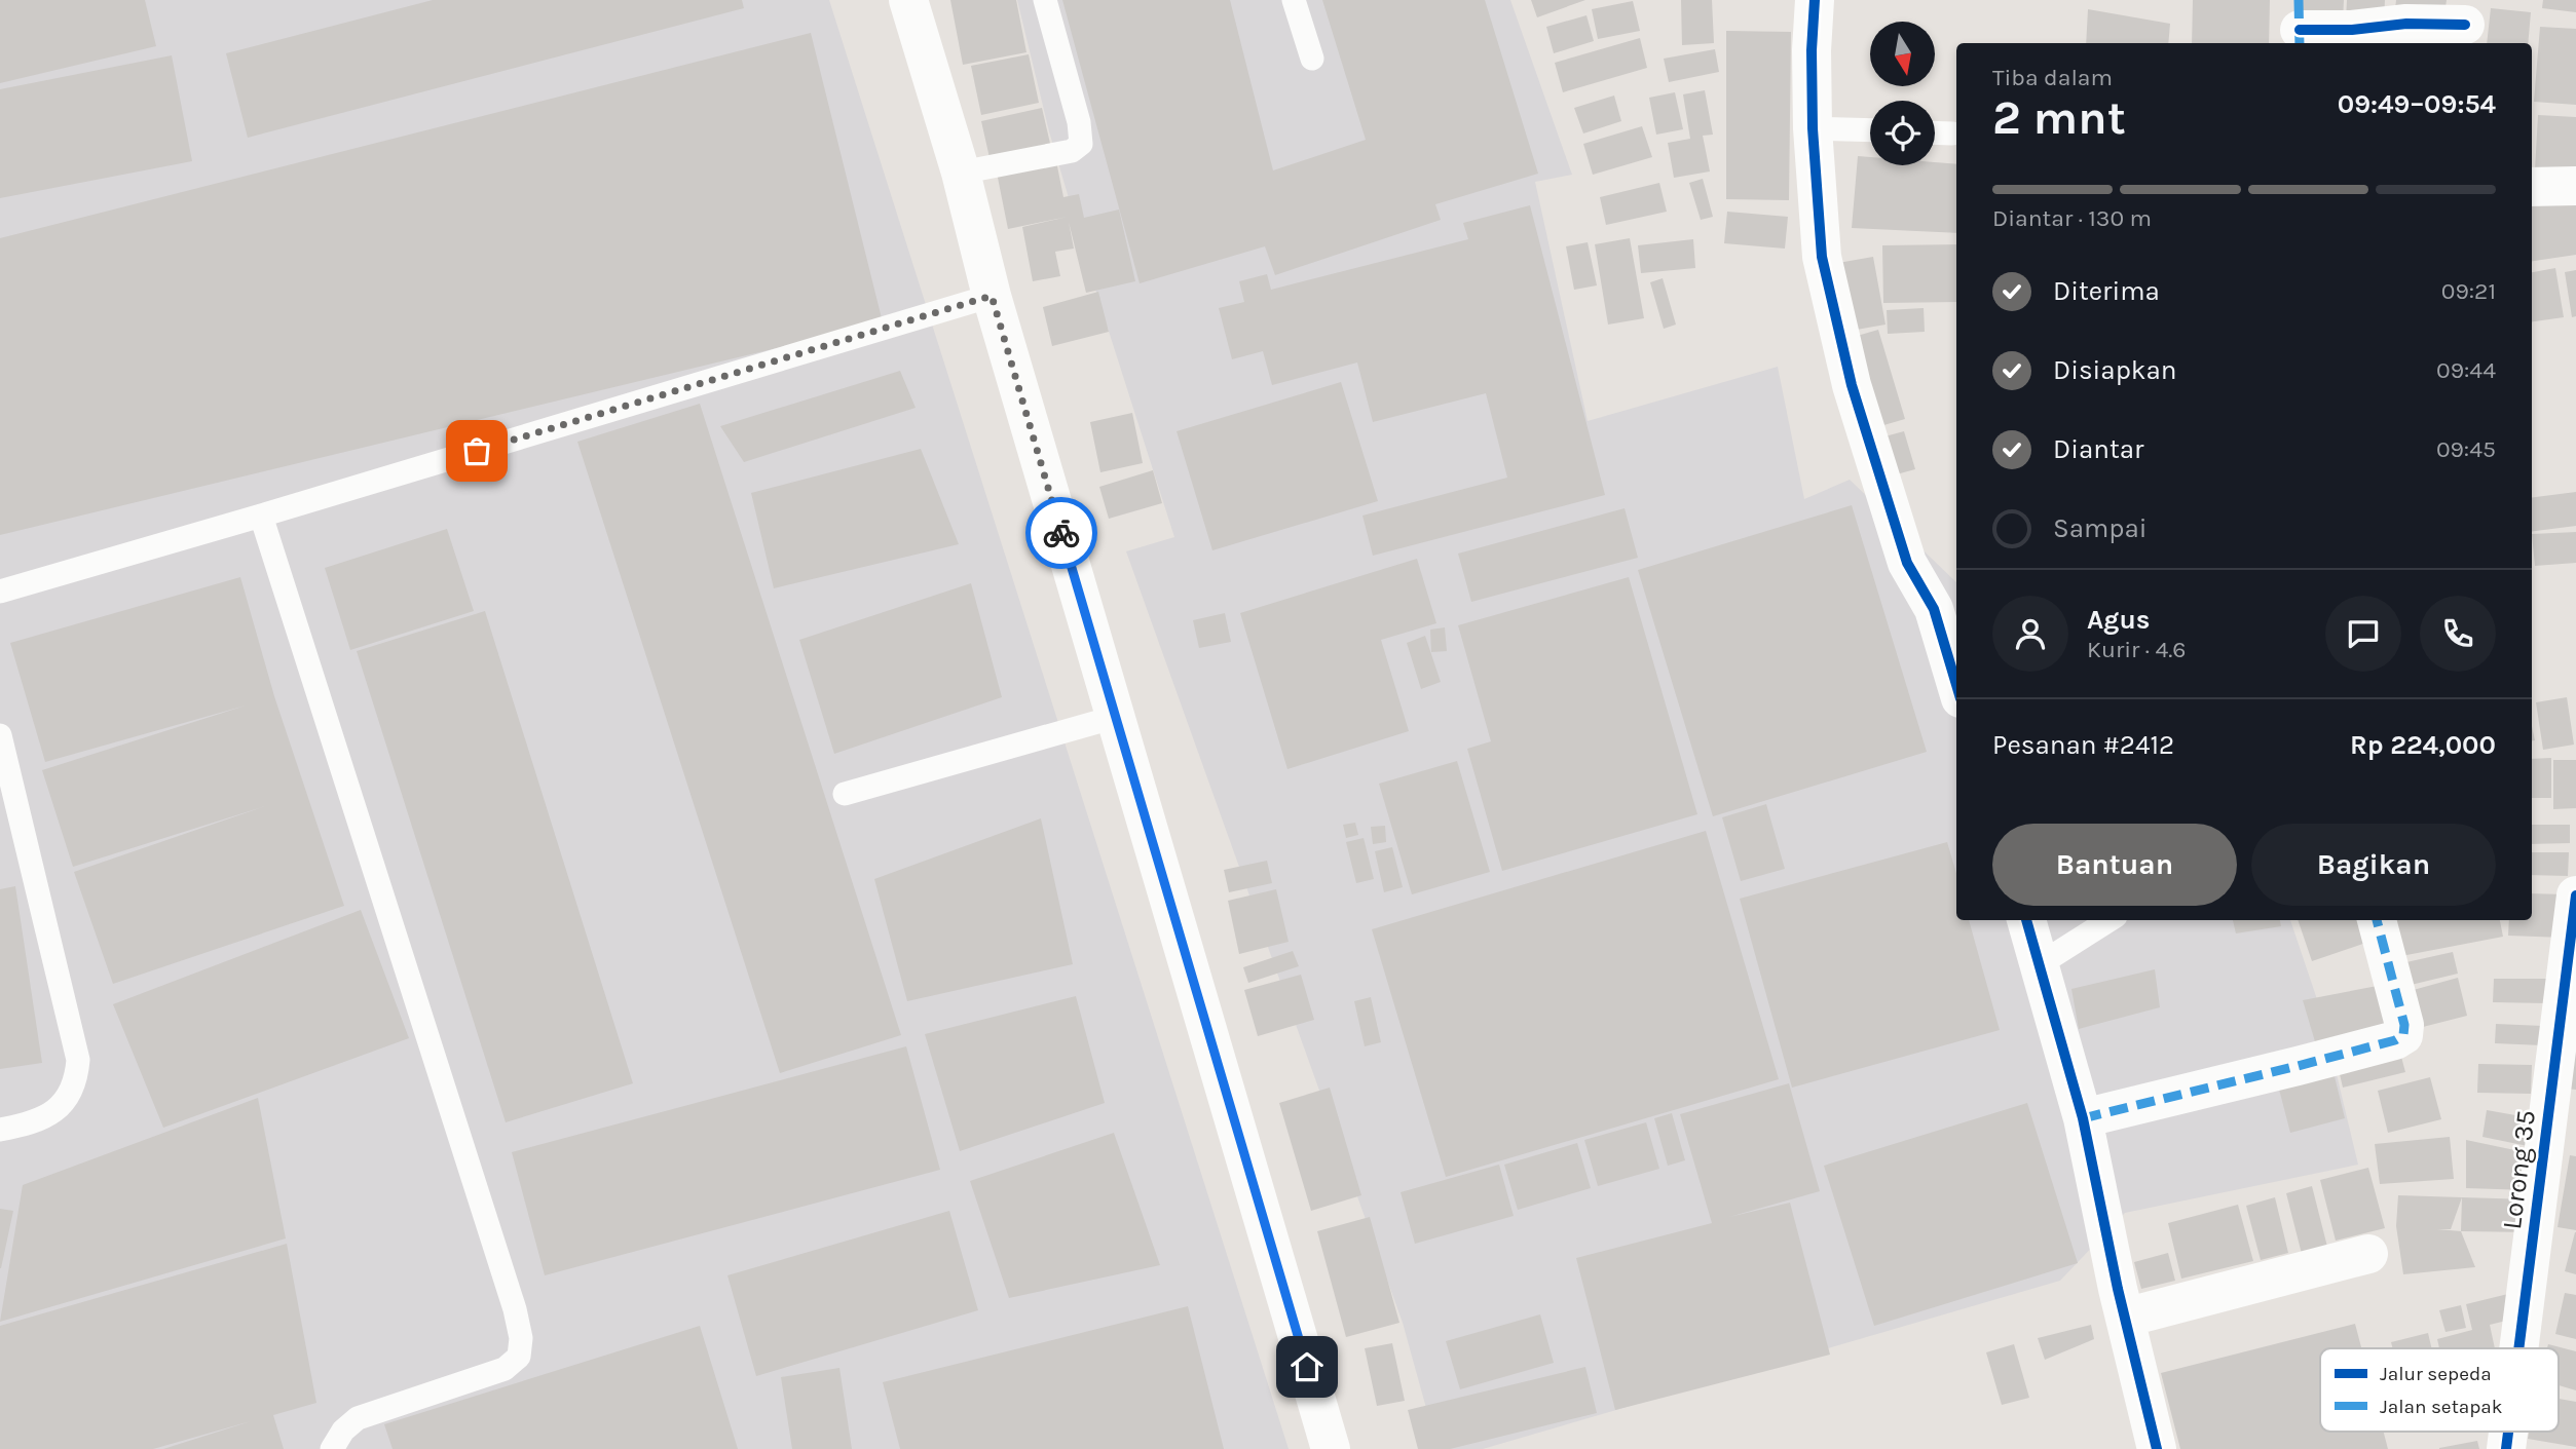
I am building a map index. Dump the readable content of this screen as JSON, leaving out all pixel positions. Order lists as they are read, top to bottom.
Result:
{
  "streets": {
    "street": ["Lorong 35"]
  },
  "legend": ["Jalur sepeda", "Jalan setapak"],
  "north": "bottom",
  "page": {
    "heading": ["2 mnt", "Tiba dalam", "09:49–09:54"],
    "panel": [
      "Agus",
      "Kurir · 4.6",
      "Pesanan #2412",
      "Rp 224,000"
    ],
    "bar": "Diantar · 130 m",
    "list": [
      ["Diterima", "09:21"],
      ["Disiapkan", "09:44"],
      ["Diantar", "09:45"],
      "Sampai"
    ],
    "buttons": ["Bantuan", "Bagikan"]
  }
}
